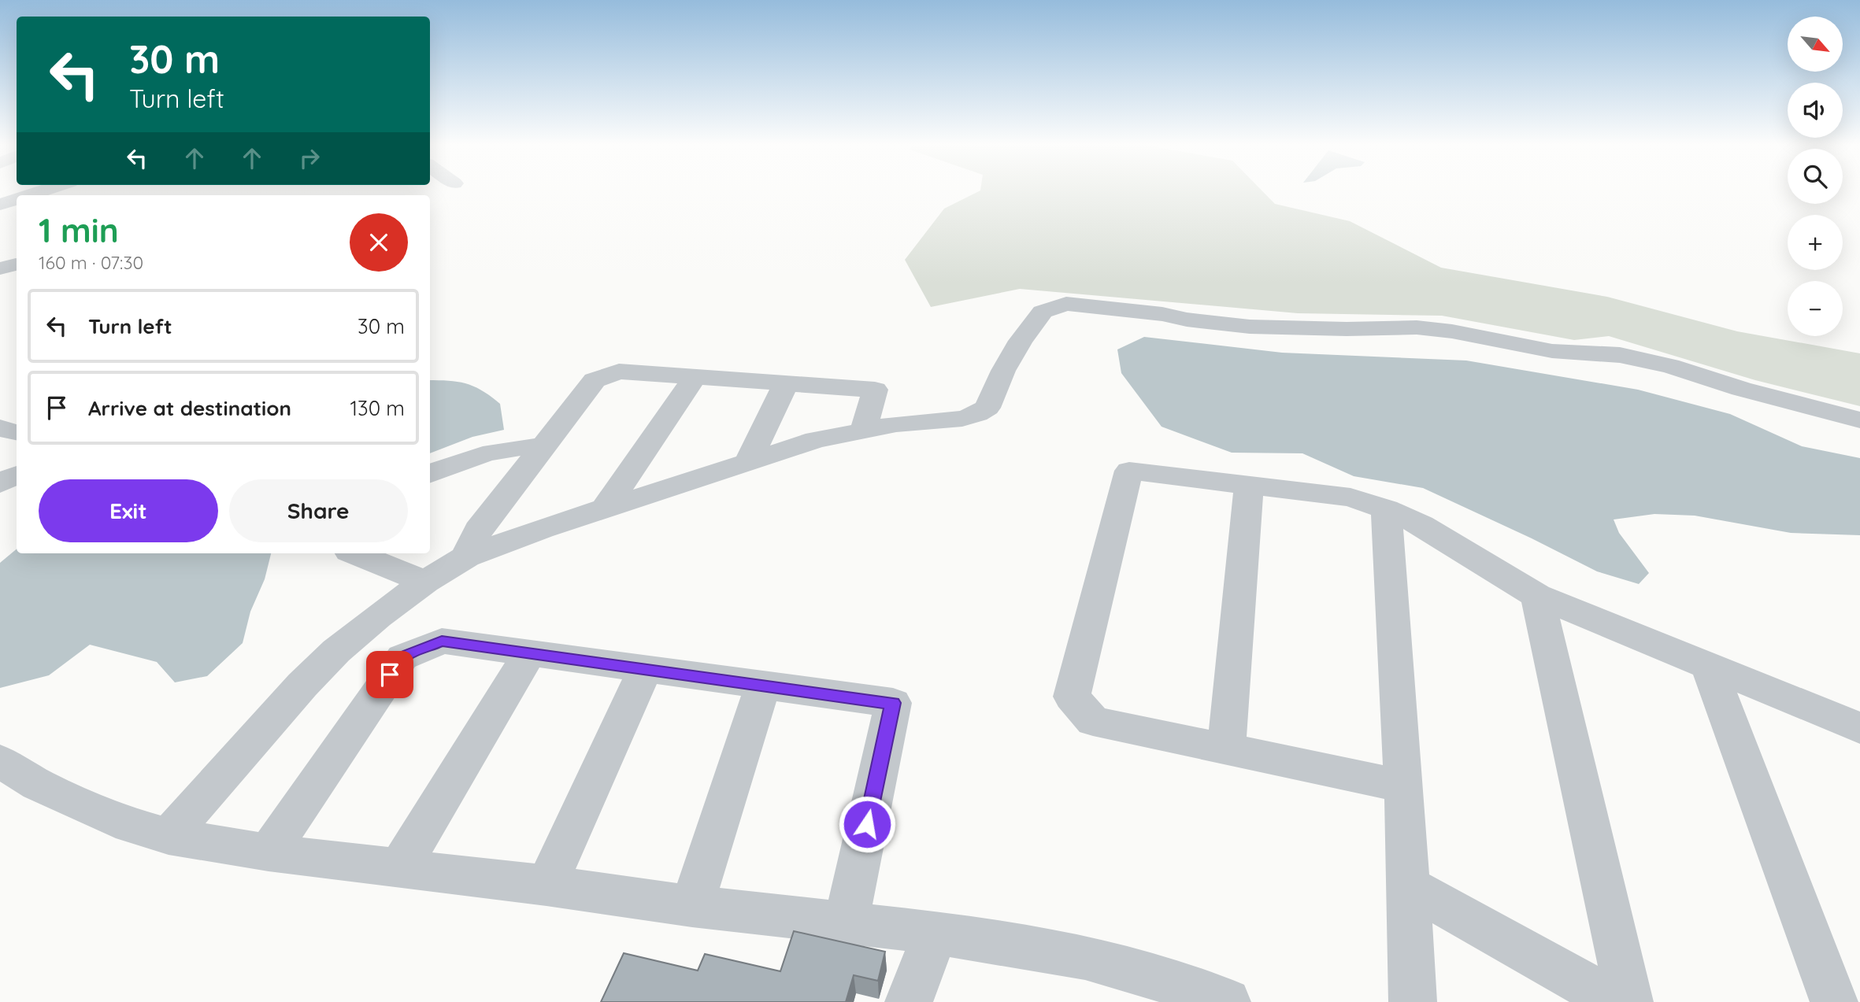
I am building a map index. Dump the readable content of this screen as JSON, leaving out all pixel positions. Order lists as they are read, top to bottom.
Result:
{
  "north": "bottom right",
  "page": {
    "map_buttons": ["+", "−"],
    "turn": ["30 m", "Turn left"],
    "heading": ["1 min", "160 m · 07:30"],
    "list": [
      {
        "name": "Turn left",
        "value": "30 m"
      },
      {
        "name": "Arrive at destination",
        "value": "130 m"
      }
    ],
    "buttons": ["Exit", "Share"]
  }
}
